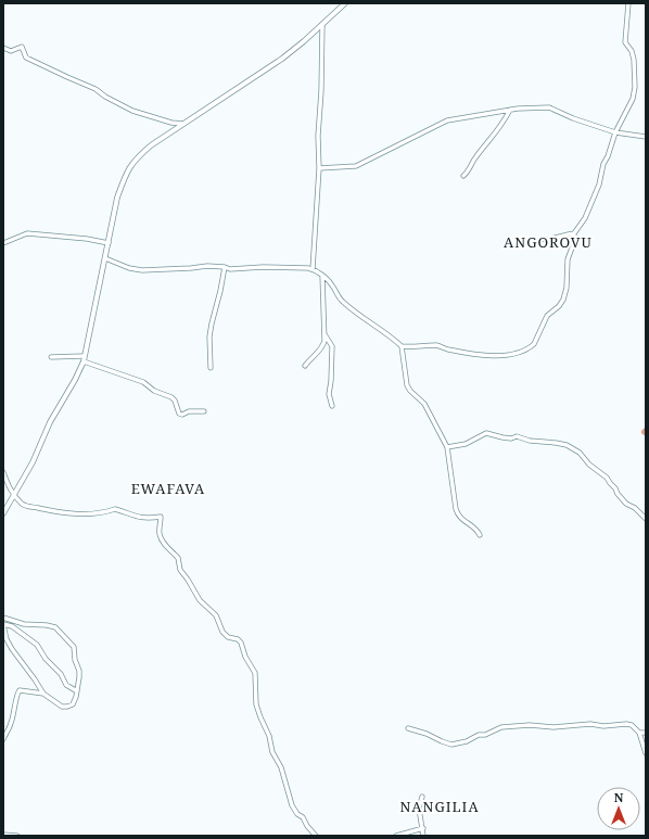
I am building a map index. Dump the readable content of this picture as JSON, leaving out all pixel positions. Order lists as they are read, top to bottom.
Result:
{
  "districts": ["ANGOROVU", "EWAFAVA", "NANGILIA"],
  "north": "top"
}
